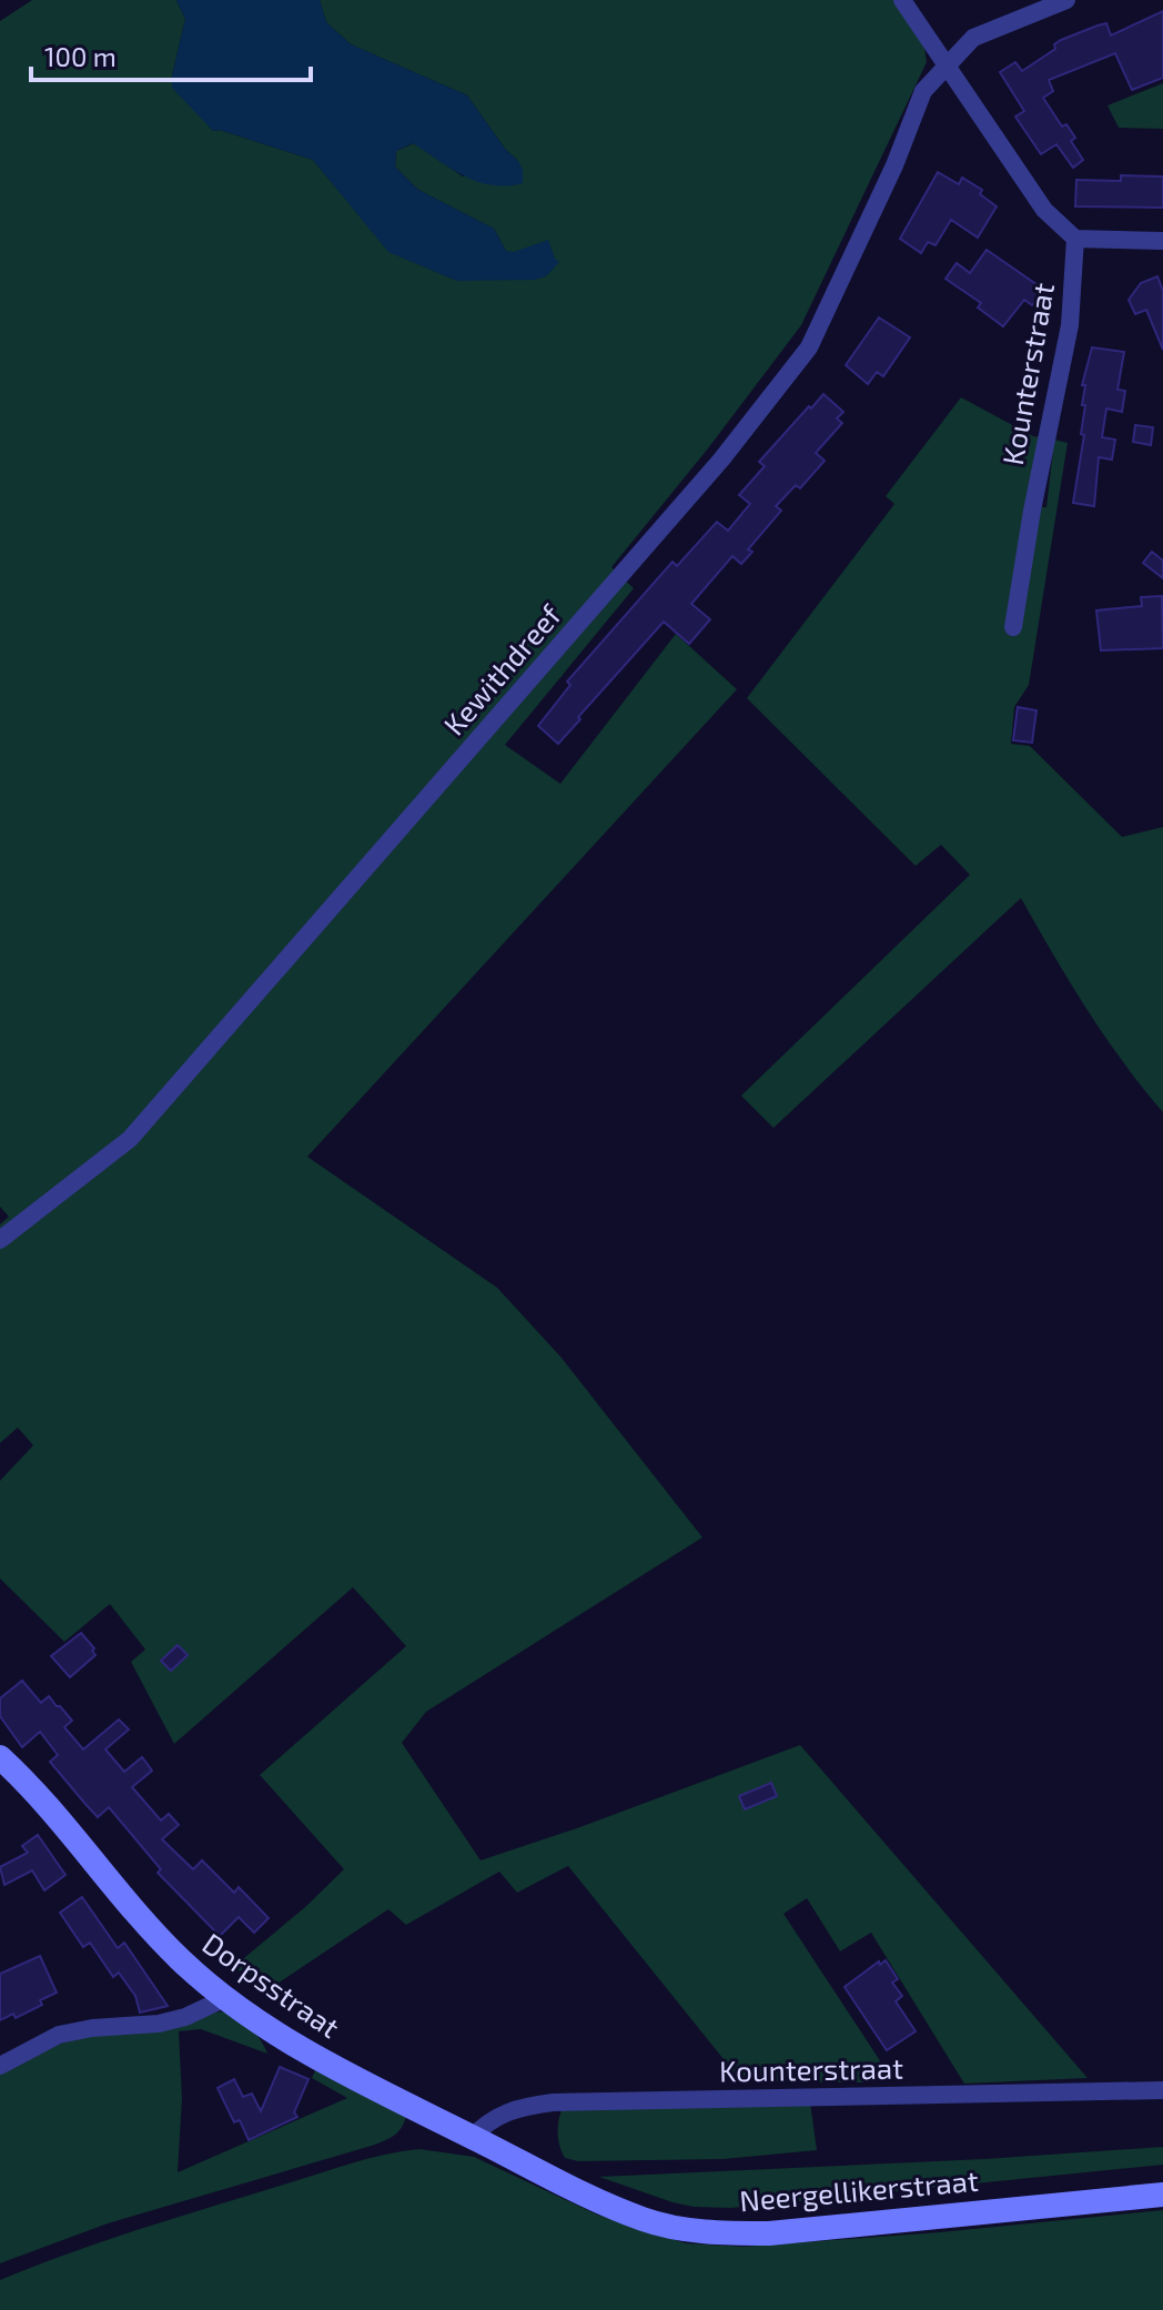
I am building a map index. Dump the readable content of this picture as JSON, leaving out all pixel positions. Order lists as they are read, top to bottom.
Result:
{
  "streets": {
    "street": [
      "Kounterstraat",
      "Kewithdreef",
      "Dorpsstraat",
      "Neergellikerstraat"
    ]
  },
  "crossings": [
    ["Kounterstraat", "Dorpsstraat"],
    ["Kounterstraat", "Neergellikerstraat"],
    ["Dorpsstraat", "Neergellikerstraat"]
  ],
  "scale_bar": "100 m"
}
